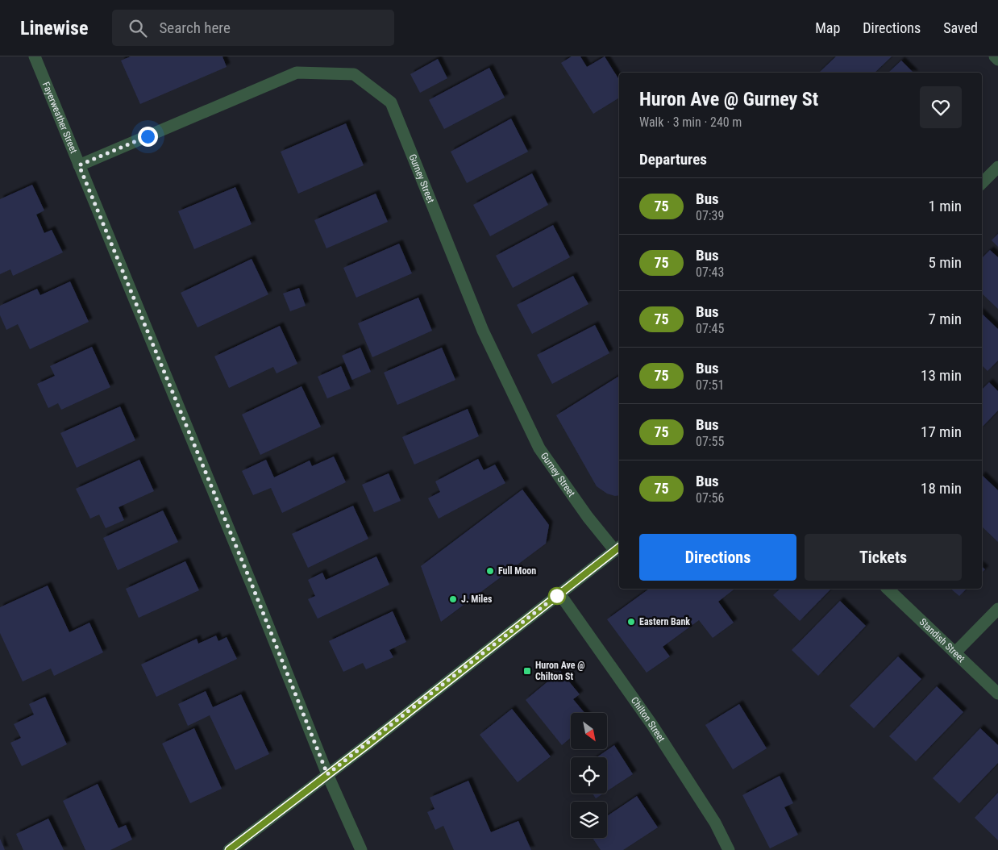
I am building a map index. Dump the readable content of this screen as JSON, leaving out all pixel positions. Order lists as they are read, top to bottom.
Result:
{
  "streets": {
    "street": [
      "Fayerweather Street",
      "Gurney Street",
      "Standish Street",
      "Chilton Street"
    ]
  },
  "crossings": [
    ["Fayerweather Street", "Gurney Street"]
  ],
  "places": {
    "other": ["Full Moon", "J. Miles", "Eastern Bank"],
    "transit": ["Huron Ave @ Chilton St"]
  },
  "lines": ["bus line 75"],
  "north": "bottom right",
  "page": {
    "header": "Linewise",
    "search": "Search here",
    "nav": ["Map", "Directions", "Saved"],
    "heading": [
      ["Huron Ave @ Gurney St", "Walk · 3 min · 240 m"],
      "Departures"
    ],
    "list": [
      {
        "mark": "75",
        "name": "Bus",
        "note": "07:39",
        "value": "1 min"
      },
      {
        "mark": "75",
        "name": "Bus",
        "note": "07:43",
        "value": "5 min"
      },
      {
        "mark": "75",
        "name": "Bus",
        "note": "07:45",
        "value": "7 min"
      },
      {
        "mark": "75",
        "name": "Bus",
        "note": "07:51",
        "value": "13 min"
      },
      {
        "mark": "75",
        "name": "Bus",
        "note": "07:55",
        "value": "17 min"
      },
      {
        "mark": "75",
        "name": "Bus",
        "note": "07:56",
        "value": "18 min"
      }
    ],
    "buttons": ["Directions", "Tickets"]
  }
}
